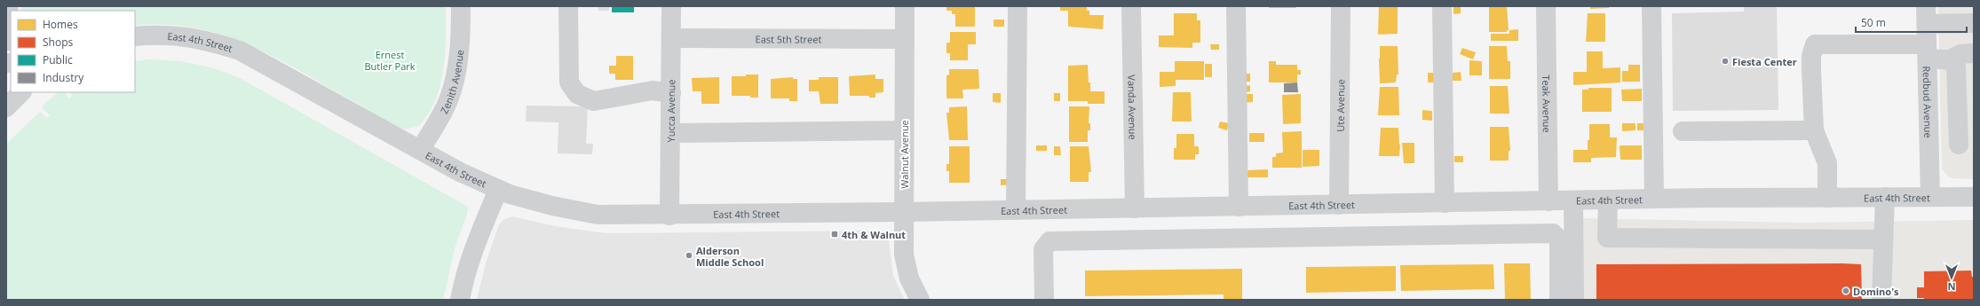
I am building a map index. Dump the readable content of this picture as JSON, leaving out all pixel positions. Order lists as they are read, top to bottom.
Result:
{
  "streets": {
    "street": [
      "East 5th Street",
      "East 4th Street",
      "Zenith Avenue",
      "Redbud Avenue",
      "Teak Avenue",
      "Ute Avenue",
      "Vanda Avenue",
      "Yucca Avenue",
      "Walnut Avenue"
    ]
  },
  "crossings": [
    ["East 5th Street", "Yucca Avenue"],
    ["East 5th Street", "Walnut Avenue"],
    ["East 4th Street", "Zenith Avenue"],
    ["East 4th Street", "Redbud Avenue"],
    ["East 4th Street", "Teak Avenue"],
    ["East 4th Street", "Ute Avenue"],
    ["East 4th Street", "Vanda Avenue"],
    ["East 4th Street", "Yucca Avenue"],
    ["East 4th Street", "Walnut Avenue"]
  ],
  "parks": ["Ernest Butler Park"],
  "places": {
    "other": ["Fiesta Center", "Alderson Middle School", "Domino's"],
    "transit": ["4th & Walnut"]
  },
  "legend": [
    "Homes",
    "Shops",
    "Public",
    "Industry"
  ],
  "scale_bar": "50 m",
  "north": "bottom"
}
